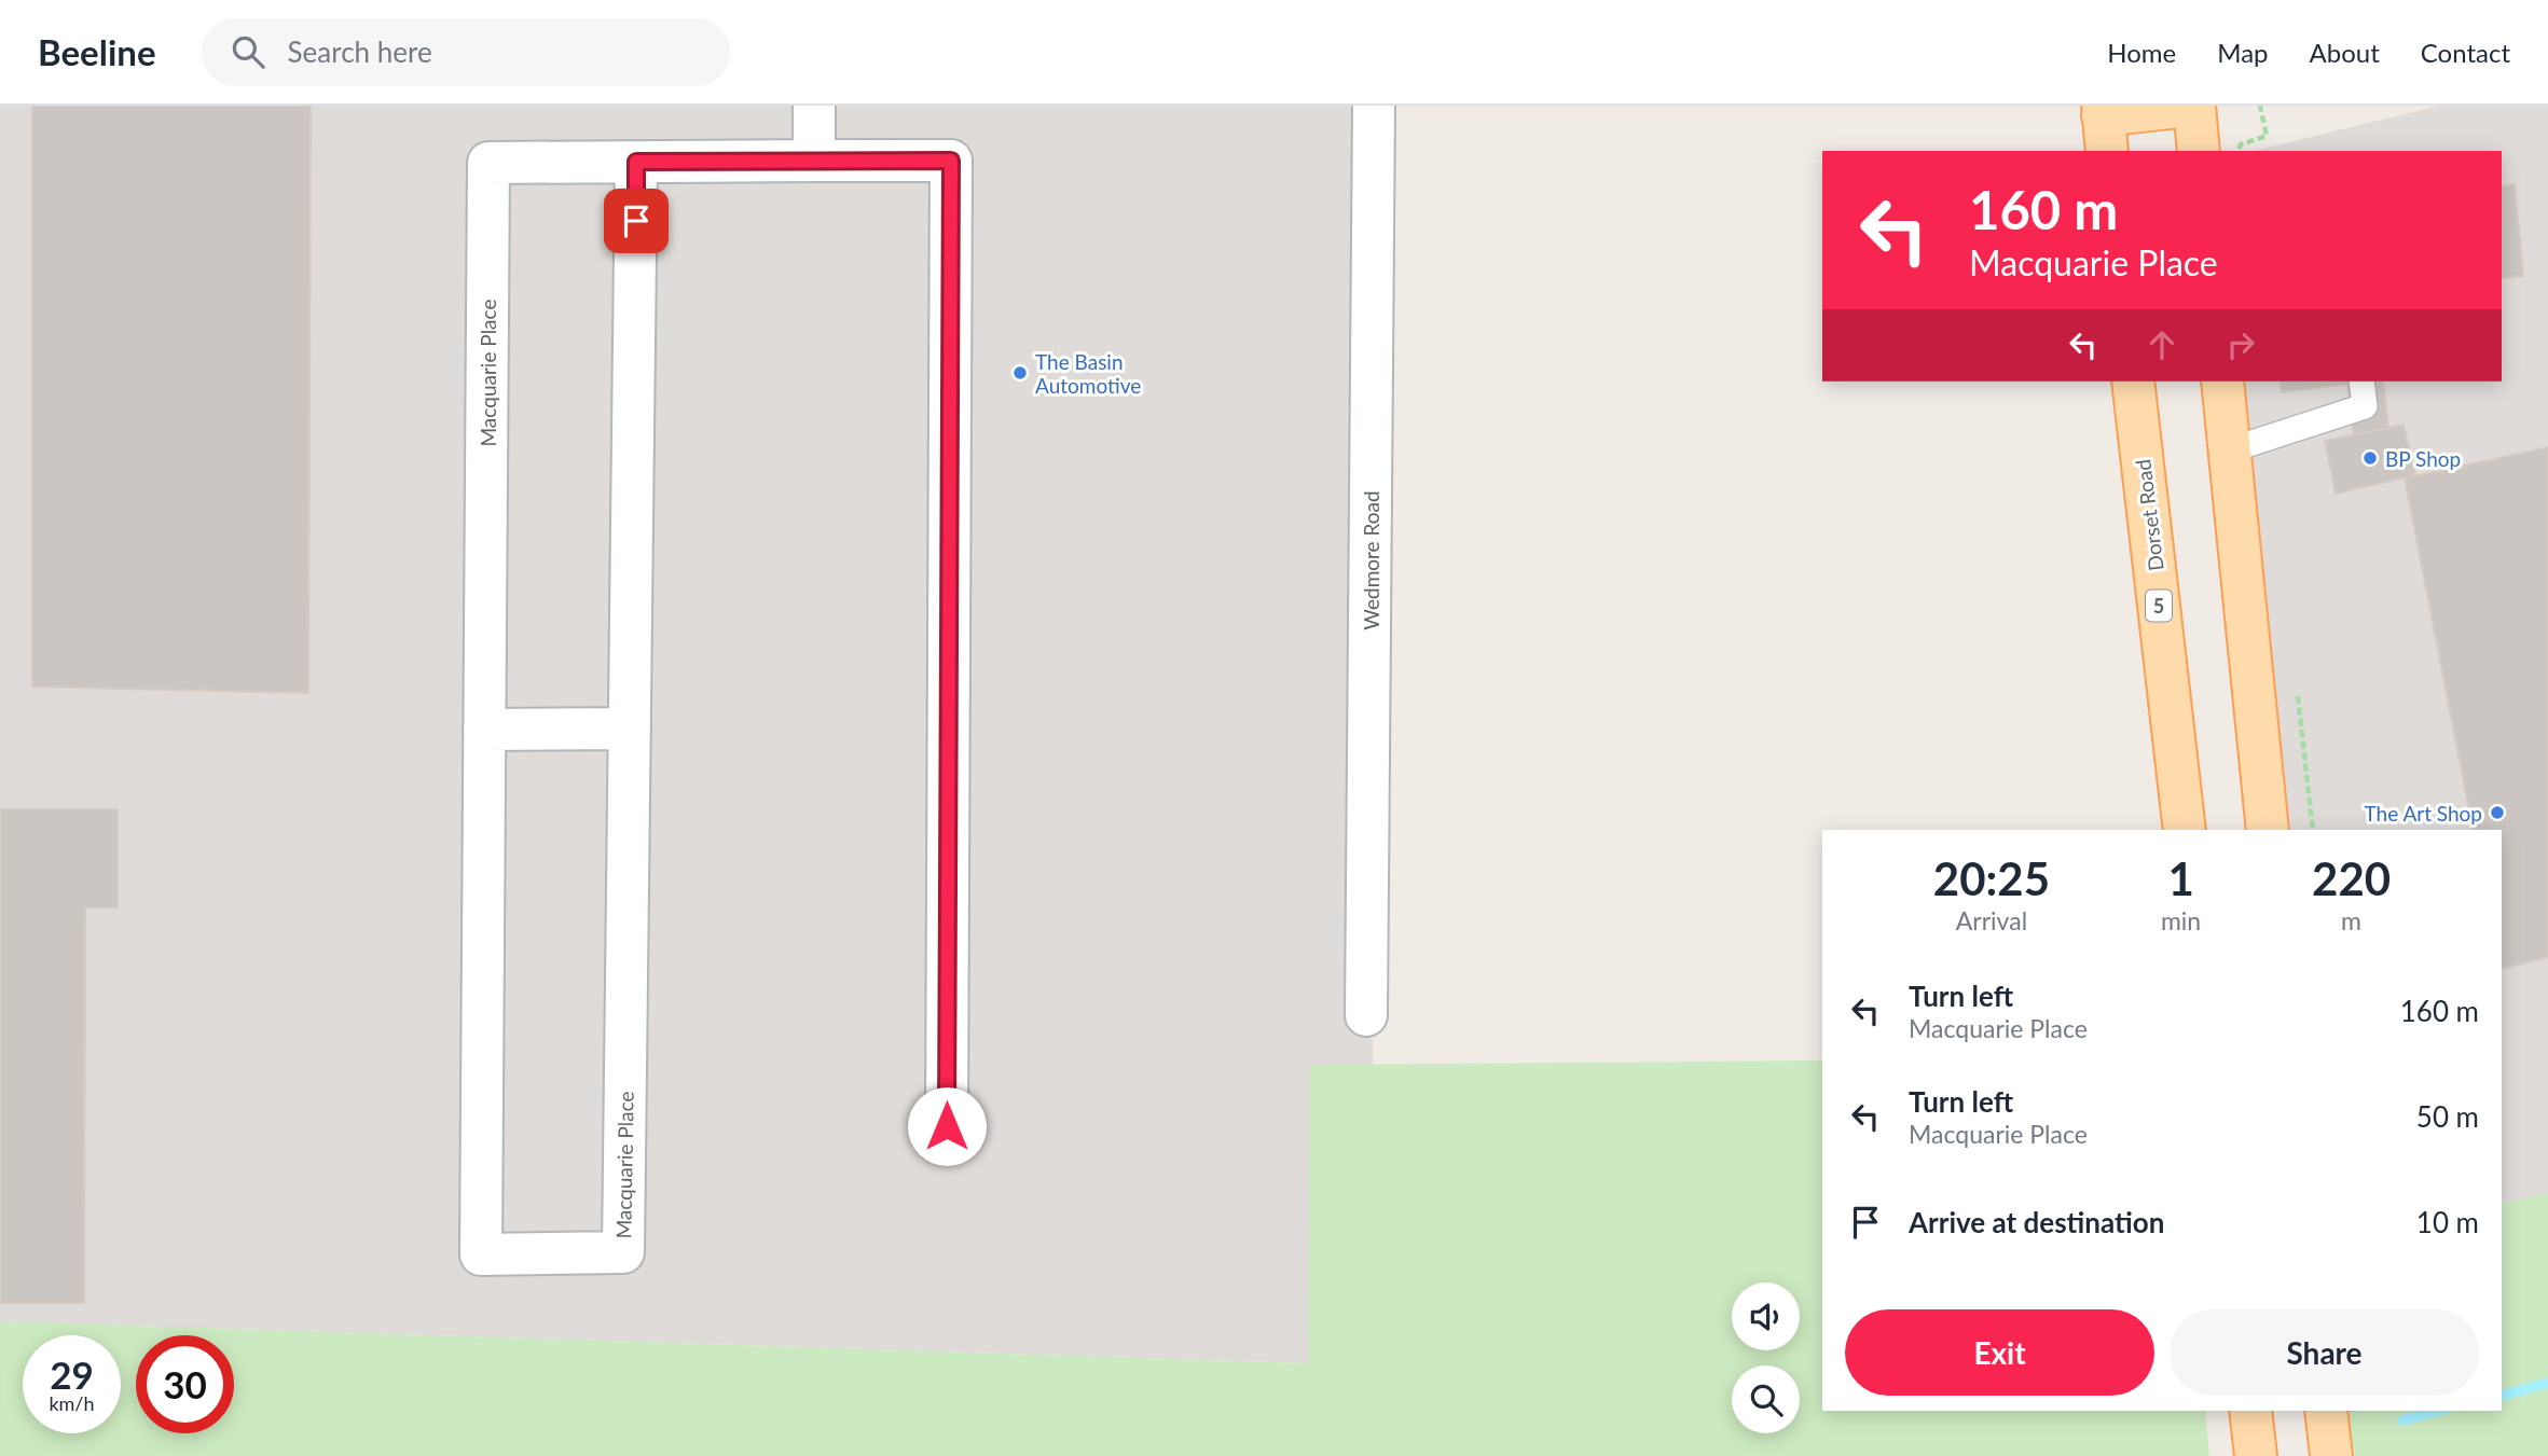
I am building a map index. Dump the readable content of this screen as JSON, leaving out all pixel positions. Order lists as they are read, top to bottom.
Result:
{
  "streets": {
    "main road": ["Dorset Road", "5"],
    "street": ["Macquarie Place", "Wedmore Road"]
  },
  "places": ["The Basin Automotive", "BP Shop", "The Art Shop"],
  "page": {
    "header": "Beeline",
    "search": "Search here",
    "nav": [
      "Home",
      "Map",
      "About",
      "Contact"
    ],
    "turn": ["160 m", "Macquarie Place"],
    "eta": [
      "20:25",
      "Arrival",
      "1",
      "min",
      "220",
      "m"
    ],
    "list": [
      {
        "name": "Turn left",
        "note": "Macquarie Place",
        "value": "160 m"
      },
      {
        "name": "Turn left",
        "note": "Macquarie Place",
        "value": "50 m"
      },
      {
        "name": "Arrive at destination",
        "value": "10 m"
      }
    ],
    "buttons": ["Exit", "Share"],
    "speed": "29 km/h",
    "limit": "30"
  }
}
